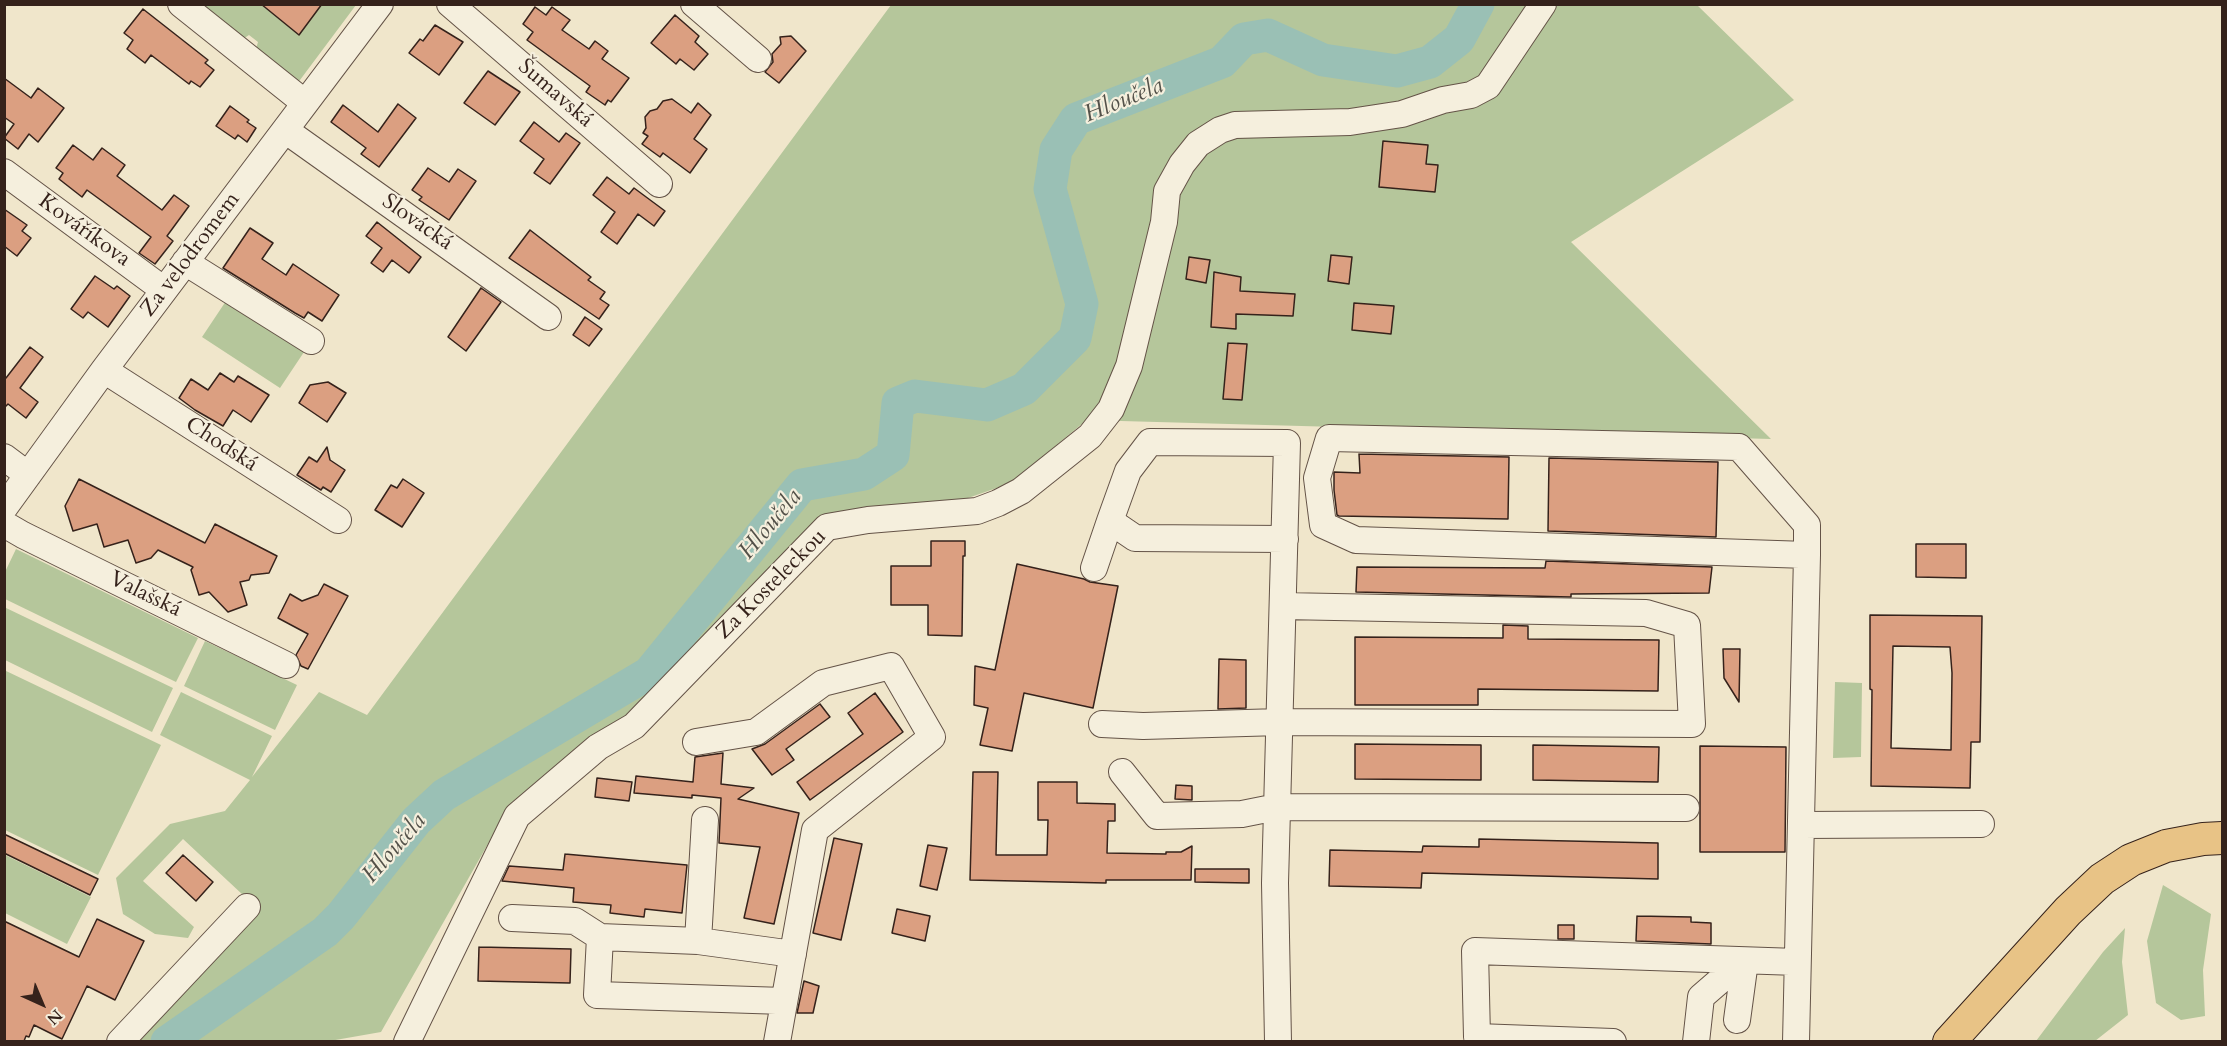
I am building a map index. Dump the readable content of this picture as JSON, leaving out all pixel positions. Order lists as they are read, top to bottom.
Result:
{
  "streets": {
    "street": [
      "Šumavská",
      "Slovácká",
      "Kováříkova",
      "Za velodromem",
      "Chodská",
      "Za Kosteleckou",
      "Valašská"
    ]
  },
  "crossings": [
    ["Slovácká", "Za velodromem"],
    ["Kováříkova", "Za velodromem"],
    ["Za velodromem", "Chodská"]
  ],
  "water": ["Hloučela"],
  "north": "bottom right"
}
